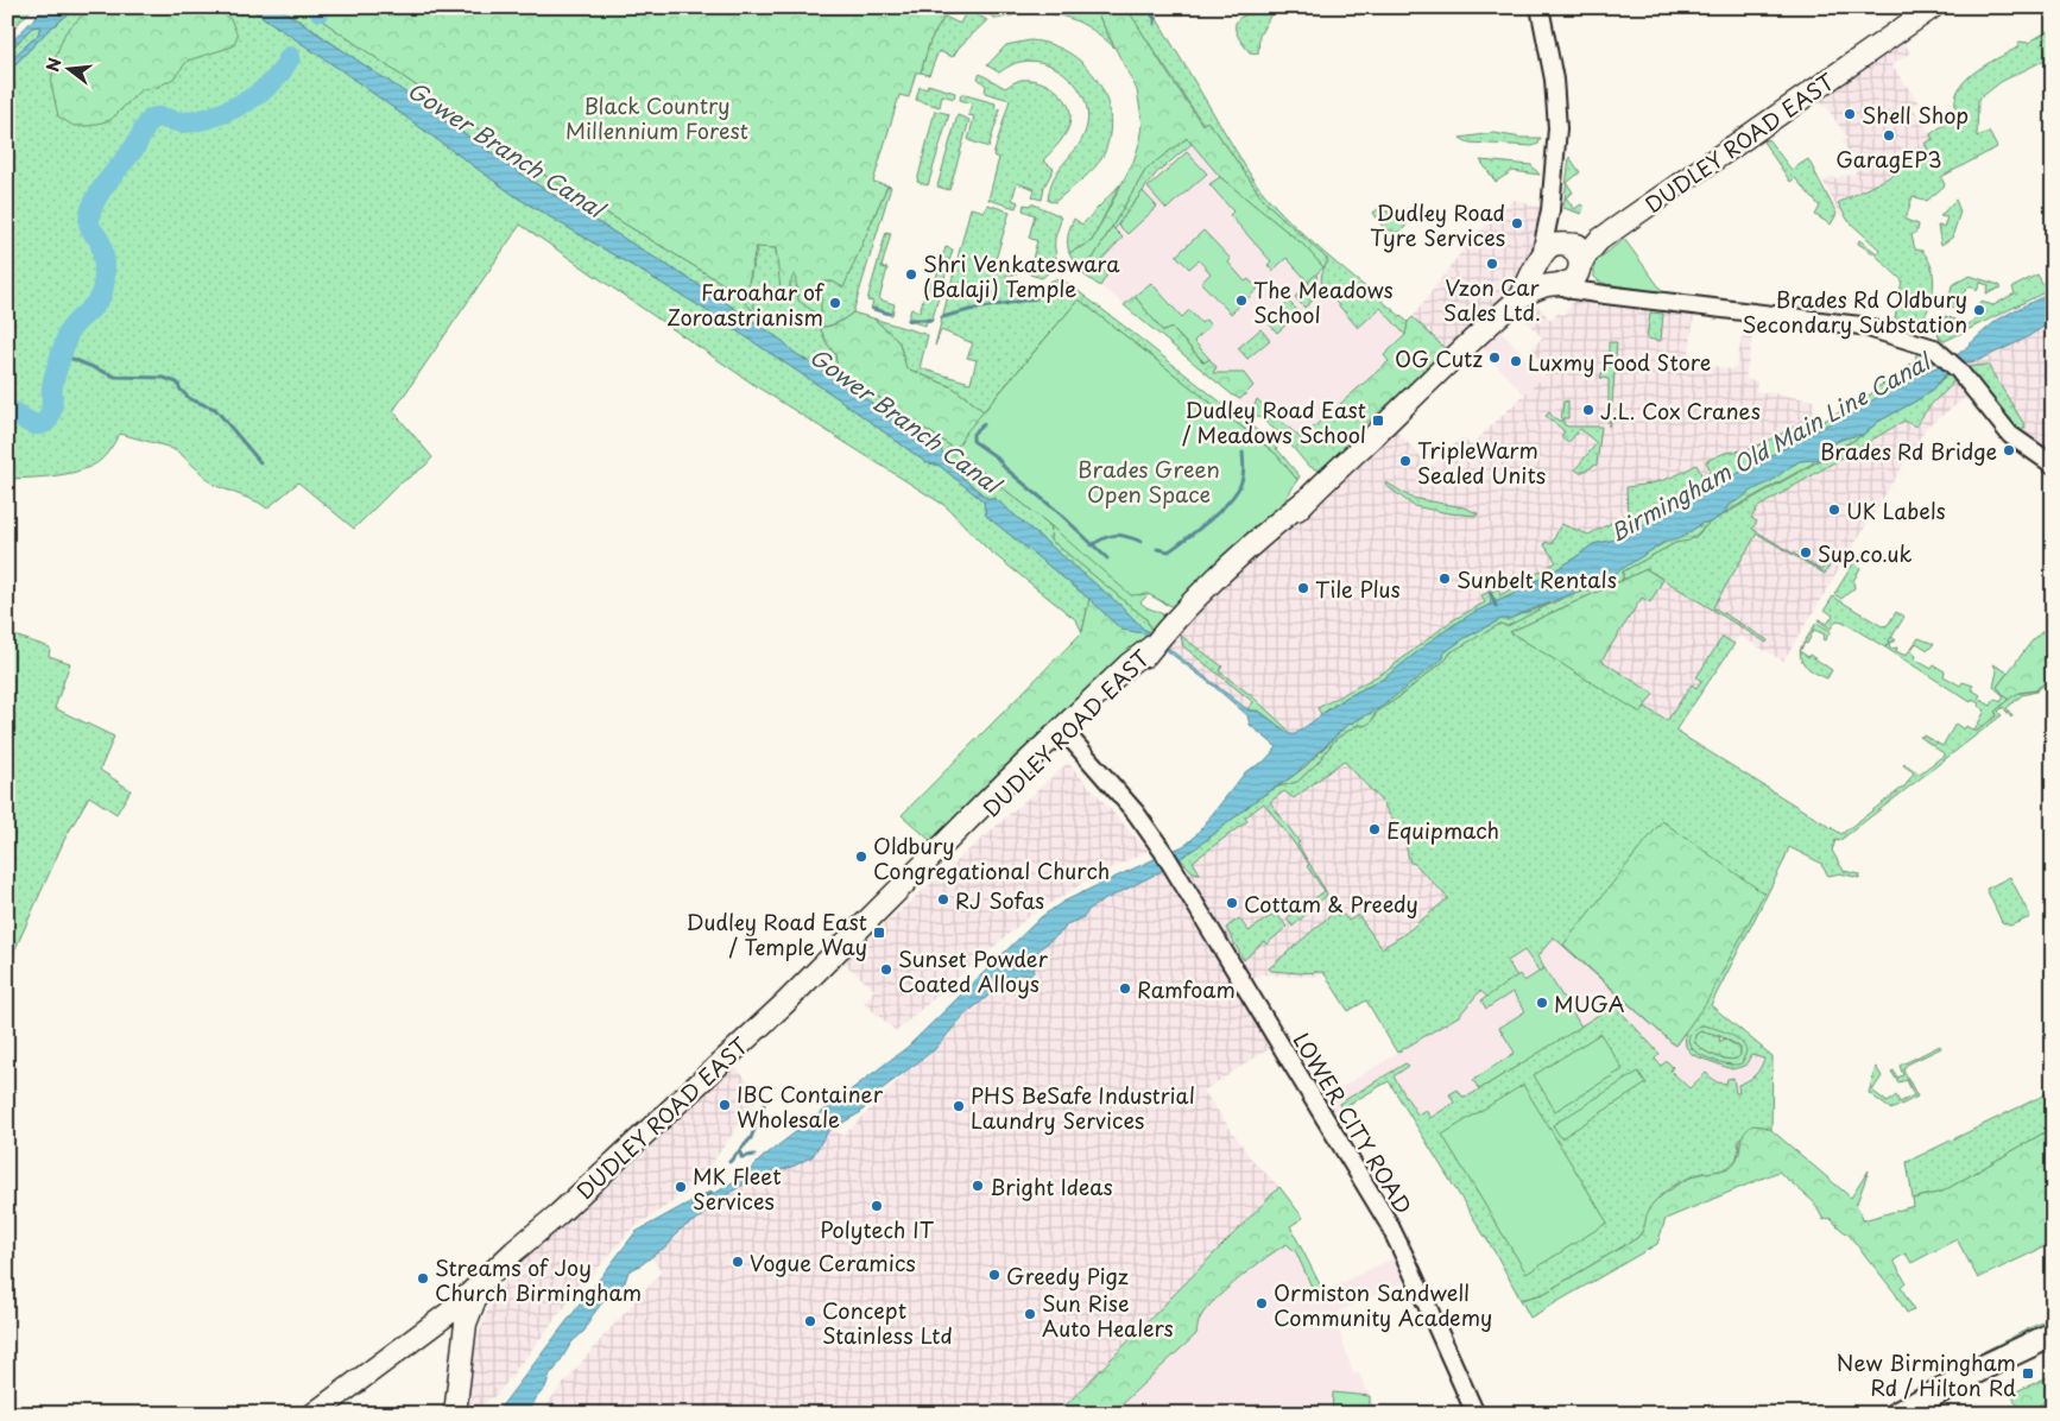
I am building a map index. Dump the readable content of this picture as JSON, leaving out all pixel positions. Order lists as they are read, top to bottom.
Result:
{
  "streets": {
    "main road": ["DUDLEY ROAD EAST"],
    "street": ["LOWER CITY ROAD"]
  },
  "crossings": [
    ["DUDLEY ROAD EAST", "LOWER CITY ROAD"]
  ],
  "water": ["Gower Branch Canal", "Birmingham Old Main Line Canal"],
  "parks": ["Black Country Millennium Forest", "Brades Green Open Space"],
  "places": {
    "other": [
      "Shell Shop",
      "GaragEP3",
      "Dudley Road Tyre Services",
      "Vzon Car Sales Ltd.",
      "Shri Venkateswara (Balaji) Temple",
      "The Meadows School",
      "Faroahar of Zoroastrianism",
      "Brades Rd Oldbury Secondary Substation",
      "OG Cutz",
      "Luxmy Food Store",
      "J.L. Cox Cranes",
      "Brades Rd Bridge",
      "TripleWarm Sealed Units",
      "UK Labels",
      "Sup.co.uk",
      "Sunbelt Rentals",
      "Tile Plus",
      "Equipmach",
      "Oldbury Congregational Church",
      "RJ Sofas",
      "Cottam & Preedy",
      "Sunset Powder Coated Alloys",
      "Ramfoam",
      "MUGA",
      "IBC Container Wholesale",
      "PHS BeSafe Industrial Laundry Services",
      "Bright Ideas",
      "MK Fleet Services",
      "Polytech IT",
      "Vogue Ceramics",
      "Greedy Pigz",
      "Streams of Joy Church Birmingham",
      "Ormiston Sandwell Community Academy",
      "Sun Rise Auto Healers",
      "Concept Stainless Ltd"
    ],
    "transit": ["Dudley Road East / Meadows School", "Dudley Road East / Temple Way", "New Birmingham Rd / Hilton Rd"]
  },
  "north": "left"
}
